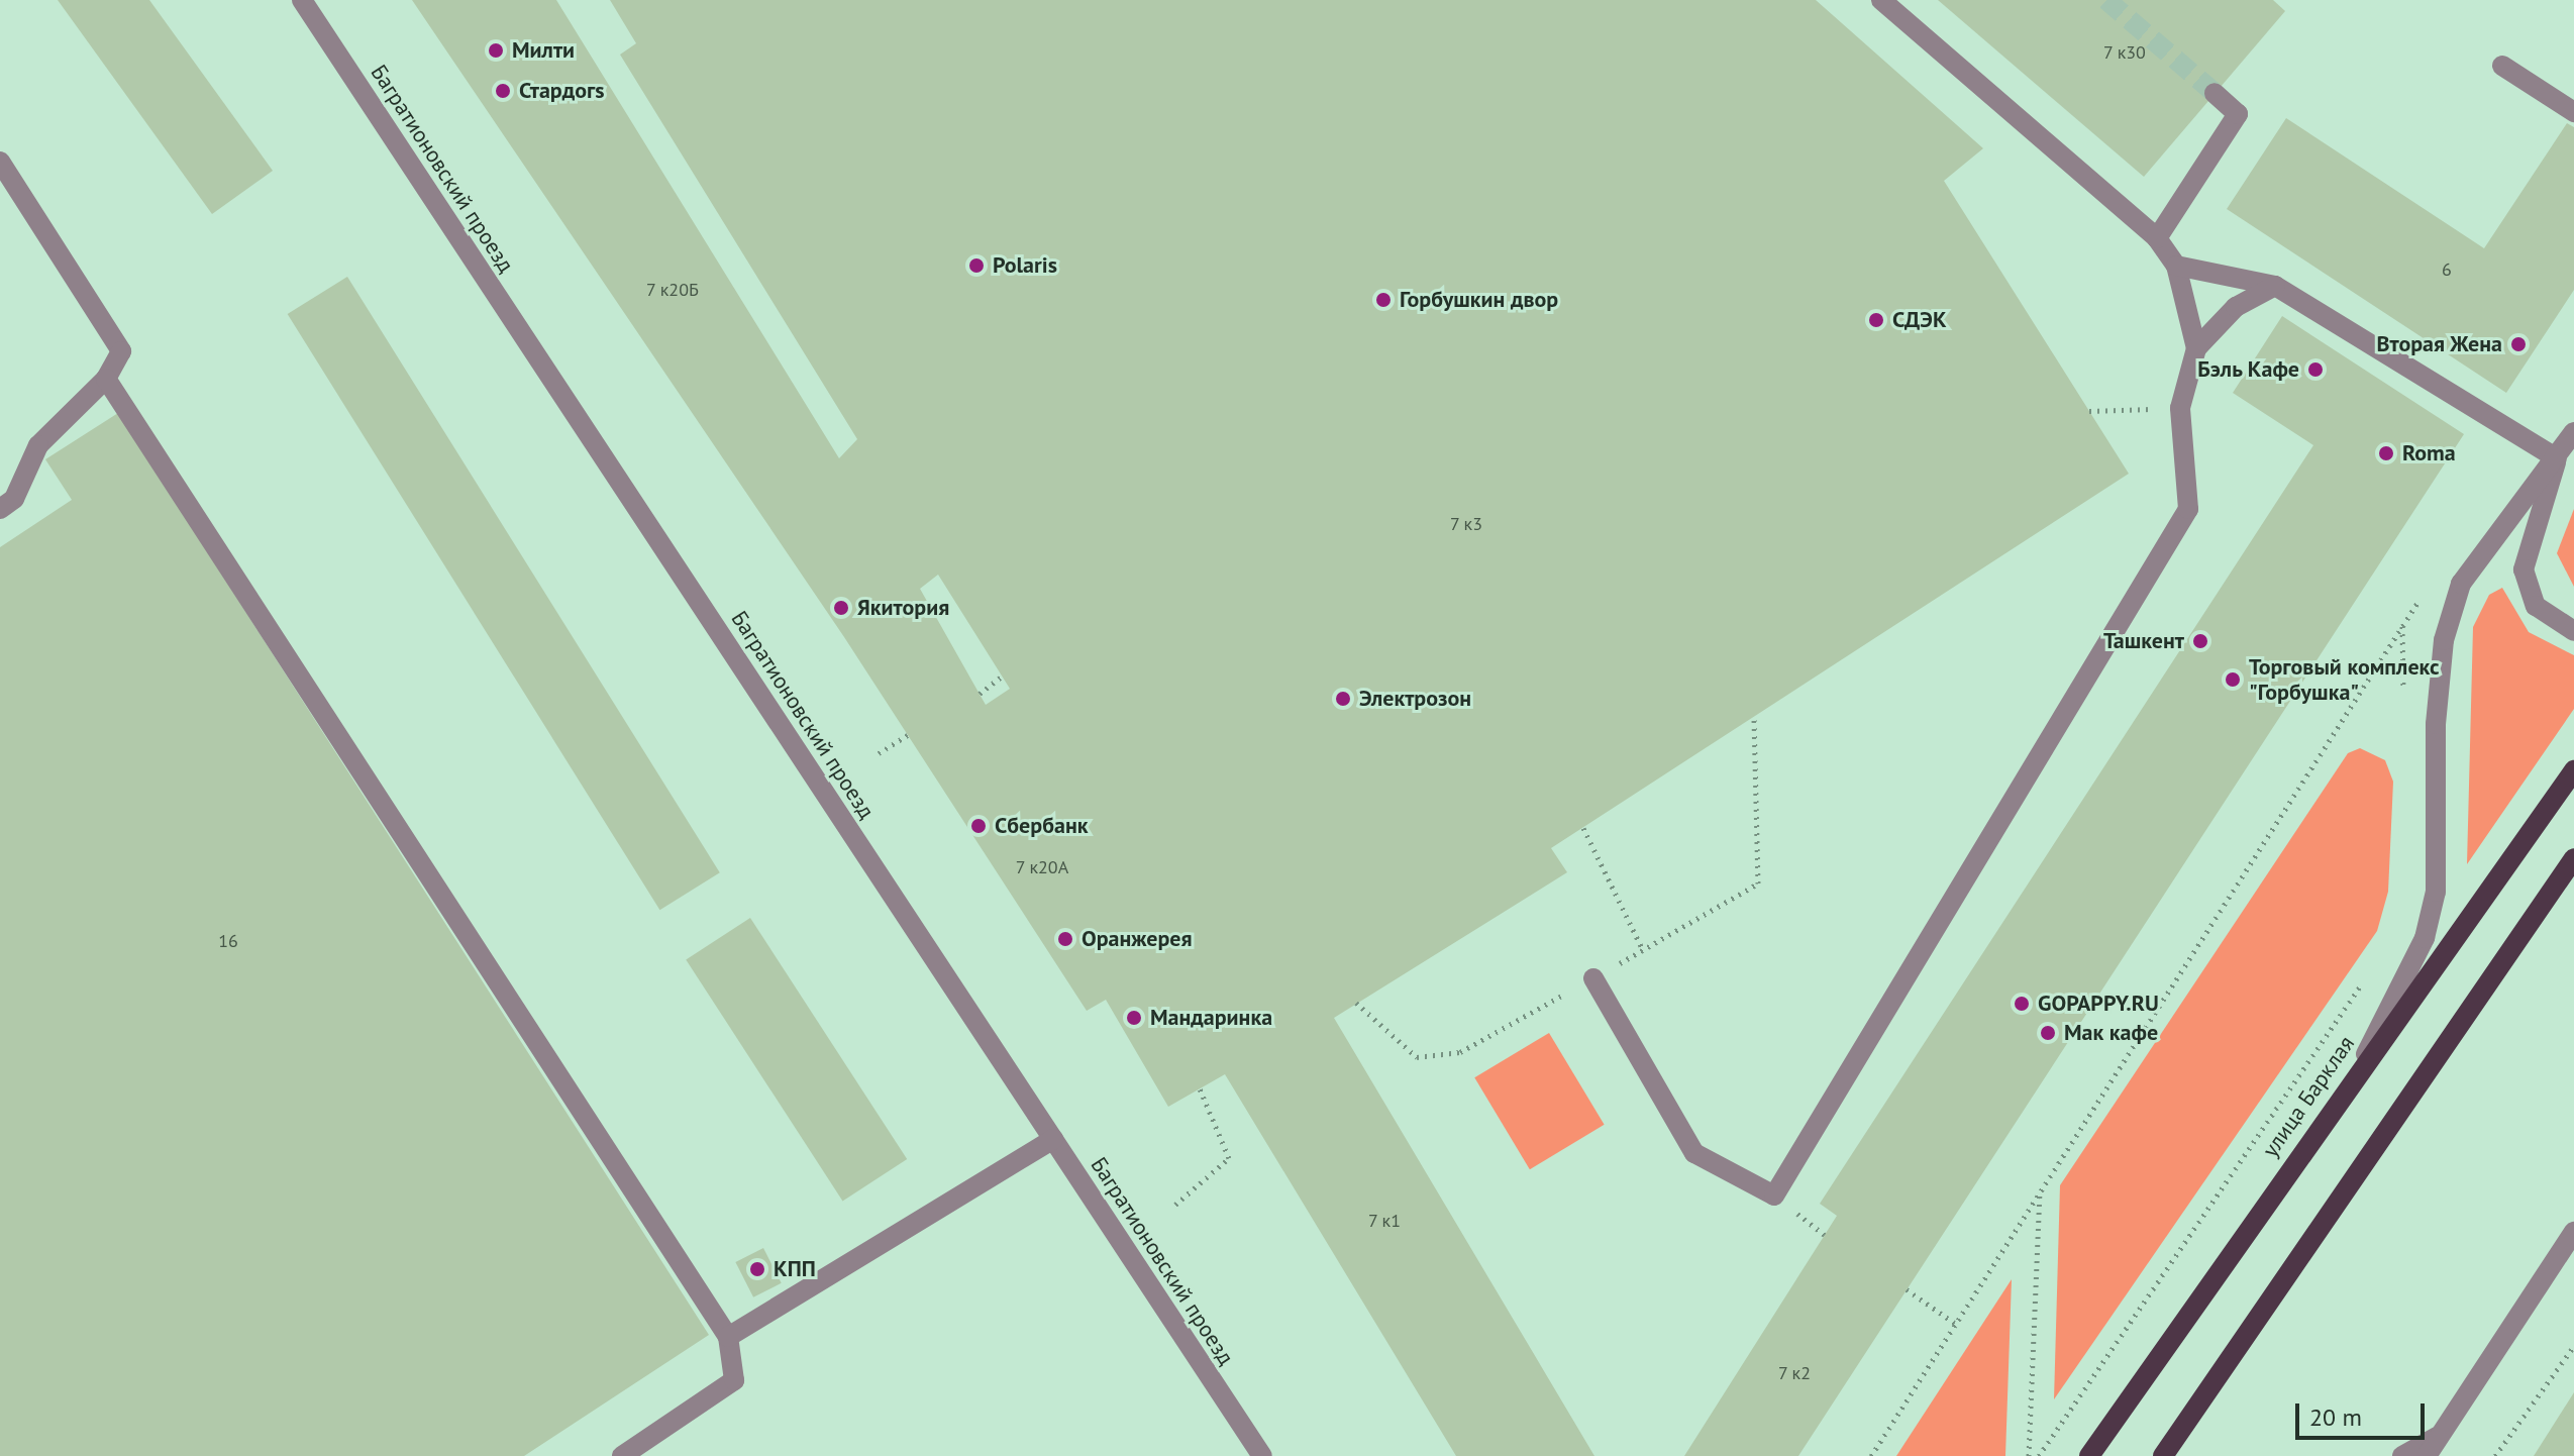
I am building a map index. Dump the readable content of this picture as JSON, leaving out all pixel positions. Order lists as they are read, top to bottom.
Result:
{
  "streets": {
    "main road": ["улица Барклая"],
    "street": ["Багратионовский проезд"]
  },
  "places": [
    "Милти",
    "Стардогs",
    "Polaris",
    "Горбушкин двор",
    "СДЭК",
    "Вторая Жена",
    "Бэль Кафе",
    "Roma",
    "Якитория",
    "Ташкент",
    "Торговый комплекс \"Горбушка\"",
    "Электрозон",
    "Сбербанк",
    "Оранжерея",
    "GOPAPPY.RU",
    "Мандаринка",
    "Мак кафе",
    "КПП"
  ],
  "house_numbers": [
    "7 к30",
    "6",
    "7 к20Б",
    "7 к3",
    "7 к20А",
    "16",
    "7 к1",
    "7 к2"
  ],
  "scale_bar": "20 m"
}
